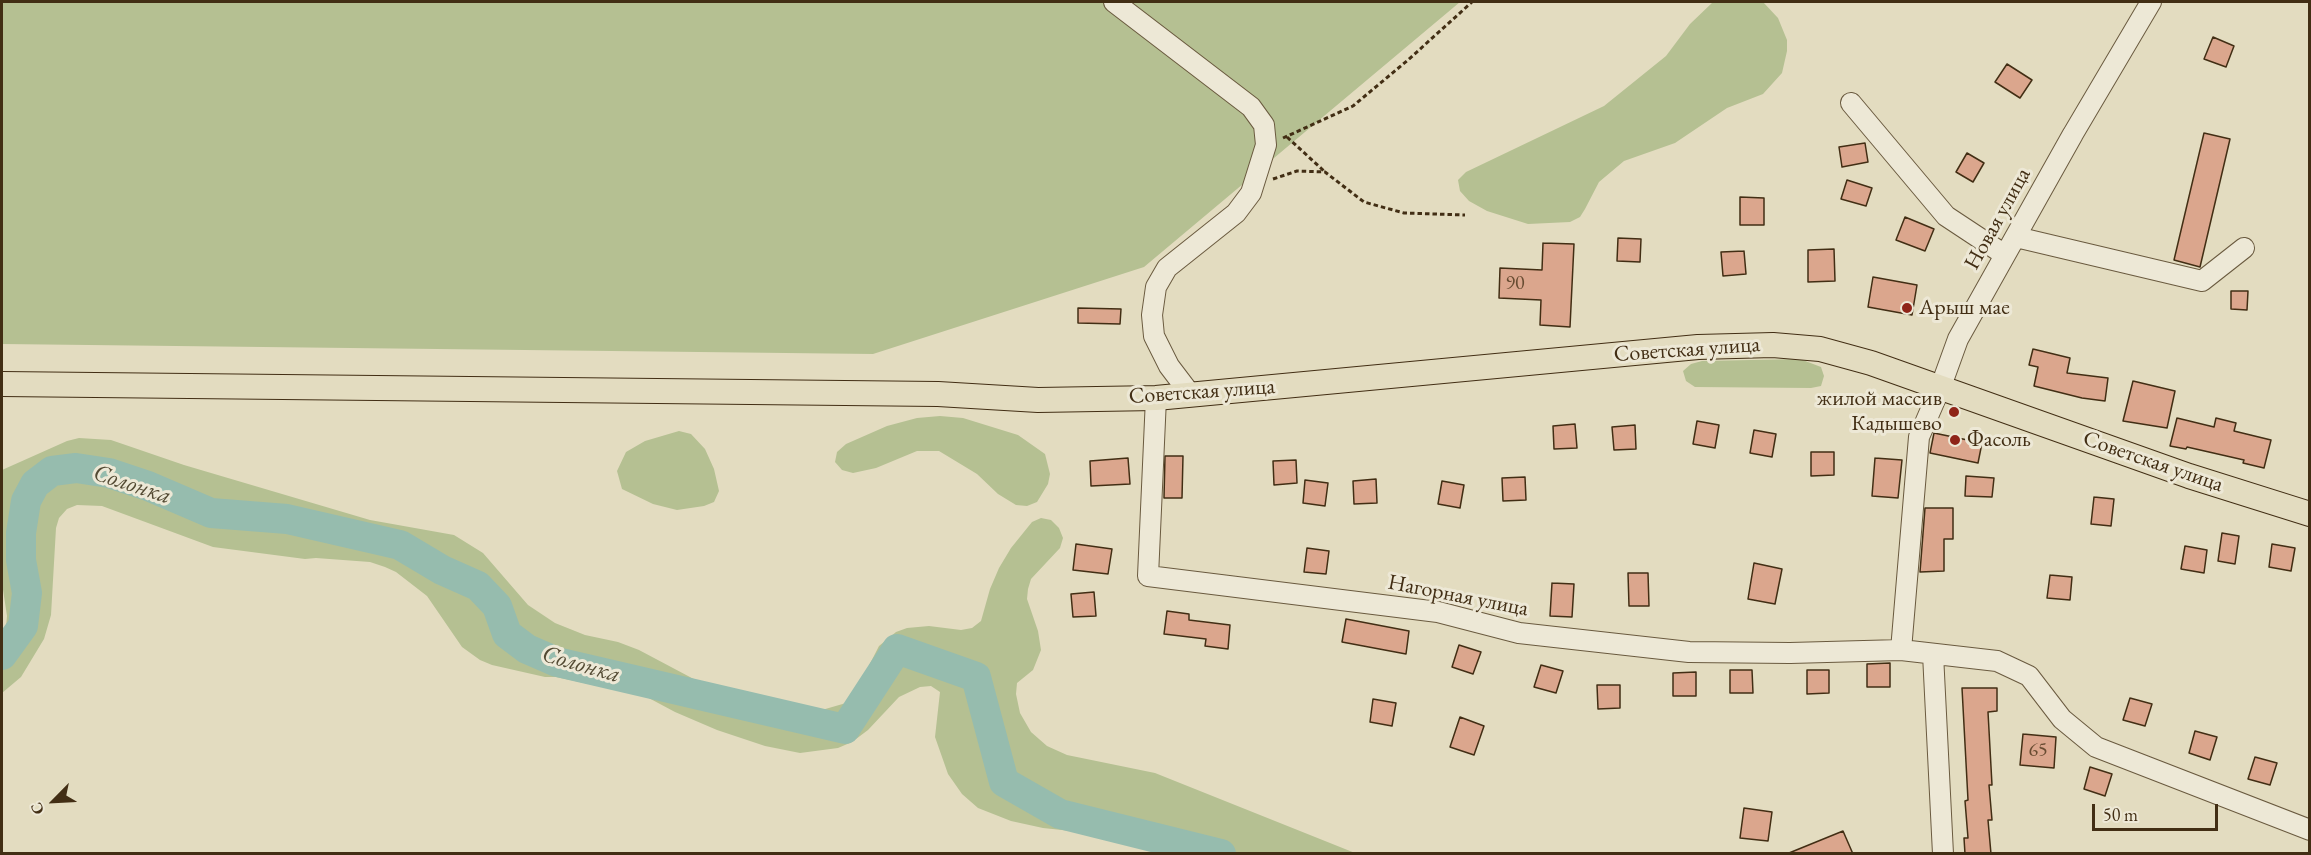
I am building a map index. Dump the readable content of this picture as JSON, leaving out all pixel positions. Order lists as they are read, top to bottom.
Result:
{
  "streets": {
    "main road": ["Советская улица"],
    "street": ["Новая улица", "Нагорная улица"]
  },
  "crossings": [
    ["Новая улица", "Советская улица"],
    ["Новая улица", "Нагорная улица"],
    ["Советская улица", "Нагорная улица"]
  ],
  "water": ["Солонка"],
  "places": ["Арыш мае", "жилой массив Кадышево", "Фасоль"],
  "house_numbers": ["90", "65"],
  "scale_bar": "50 m",
  "north": "bottom left"
}
